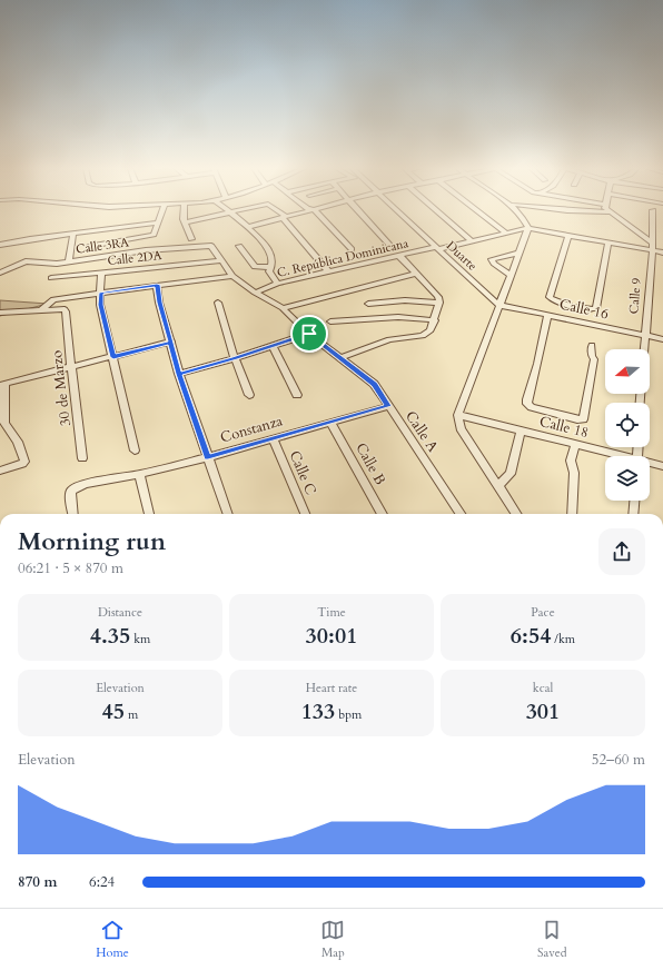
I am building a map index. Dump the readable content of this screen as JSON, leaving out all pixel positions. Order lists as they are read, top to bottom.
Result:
{
  "streets": {
    "street": [
      "Calle 3RA",
      "Duarte",
      "Calle 2DA",
      "C. República Dominicana",
      "Calle 9",
      "Calle 16",
      "30 de Marzo",
      "Calle 18",
      "Constanza",
      "Calle A",
      "Calle B",
      "Calle C"
    ]
  },
  "crossings": [
    ["Calle 3RA", "Calle A"],
    ["Duarte", "C. República Dominicana"],
    ["Duarte", "Calle 16"],
    ["Calle 2DA", "Calle A"],
    ["C. República Dominicana", "Calle A"],
    ["Calle 9", "Calle 16"],
    ["Constanza", "Calle A"],
    ["Constanza", "Calle B"],
    ["Constanza", "Calle C"]
  ],
  "north": "left",
  "page": {
    "heading": ["Morning run", "06:21 · 5 × 870 m"],
    "stats": [
      ["Distance", "4.35 km"],
      ["Time", "30:01"],
      ["Pace", "6:54 /km"],
      ["Elevation", "45 m"],
      ["Heart rate", "133 bpm"],
      ["kcal", "301"]
    ],
    "chart": ["Elevation", "52–60 m"],
    "list": [
      {
        "name": "870 m",
        "note": "6:24"
      }
    ],
    "tabs": ["Home", "Map", "Saved"]
  }
}
